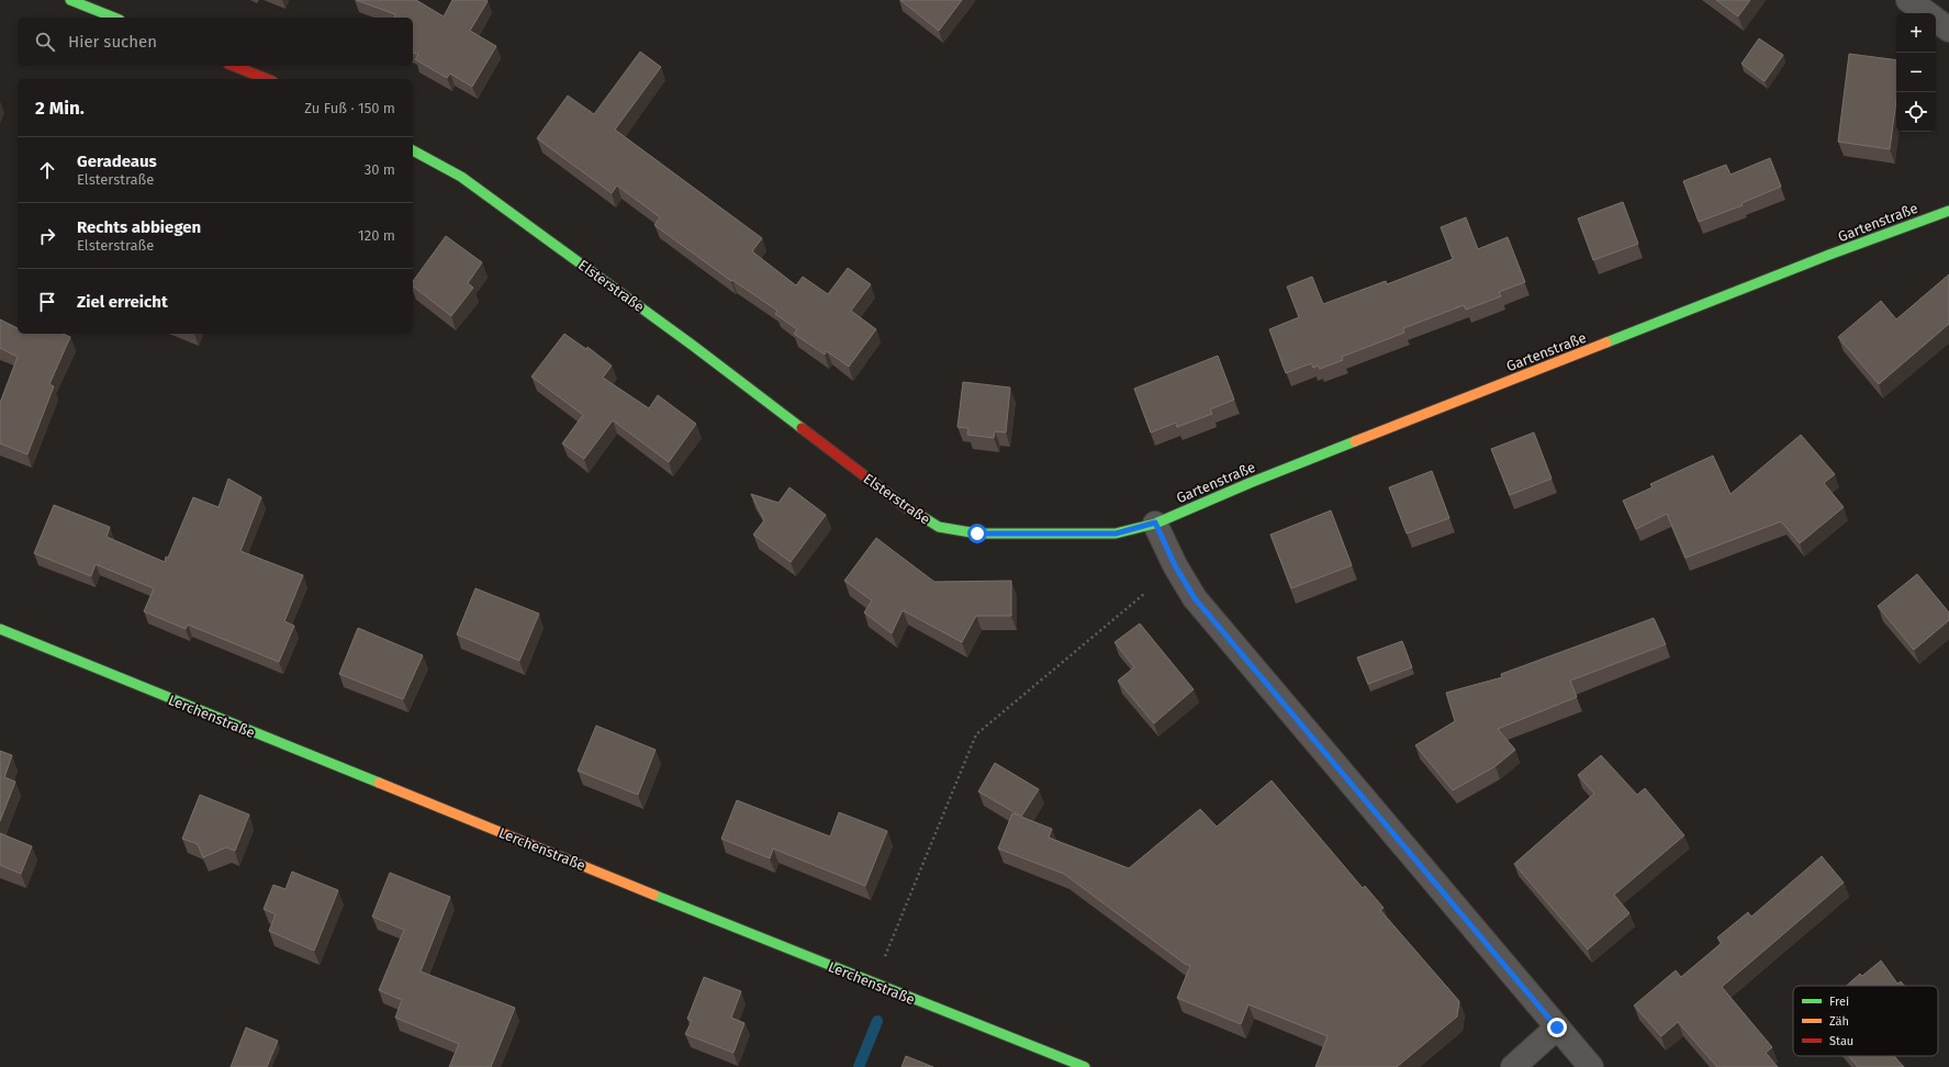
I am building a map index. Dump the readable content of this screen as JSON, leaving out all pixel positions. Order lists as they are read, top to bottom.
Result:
{
  "streets": {
    "street": ["Gartenstraße", "Elsterstraße", "Lerchenstraße"]
  },
  "crossings": [
    ["Gartenstraße", "Elsterstraße"]
  ],
  "legend": ["Frei", "Zäh", "Stau"],
  "page": {
    "map_buttons": ["+", "−"],
    "search": "Hier suchen",
    "heading": ["2 Min.", "Zu Fuß · 150 m"],
    "list": [
      ["Geradeaus", "Elsterstraße", "30 m"],
      ["Rechts abbiegen", "Elsterstraße", "120 m"],
      "Ziel erreicht"
    ]
  }
}
